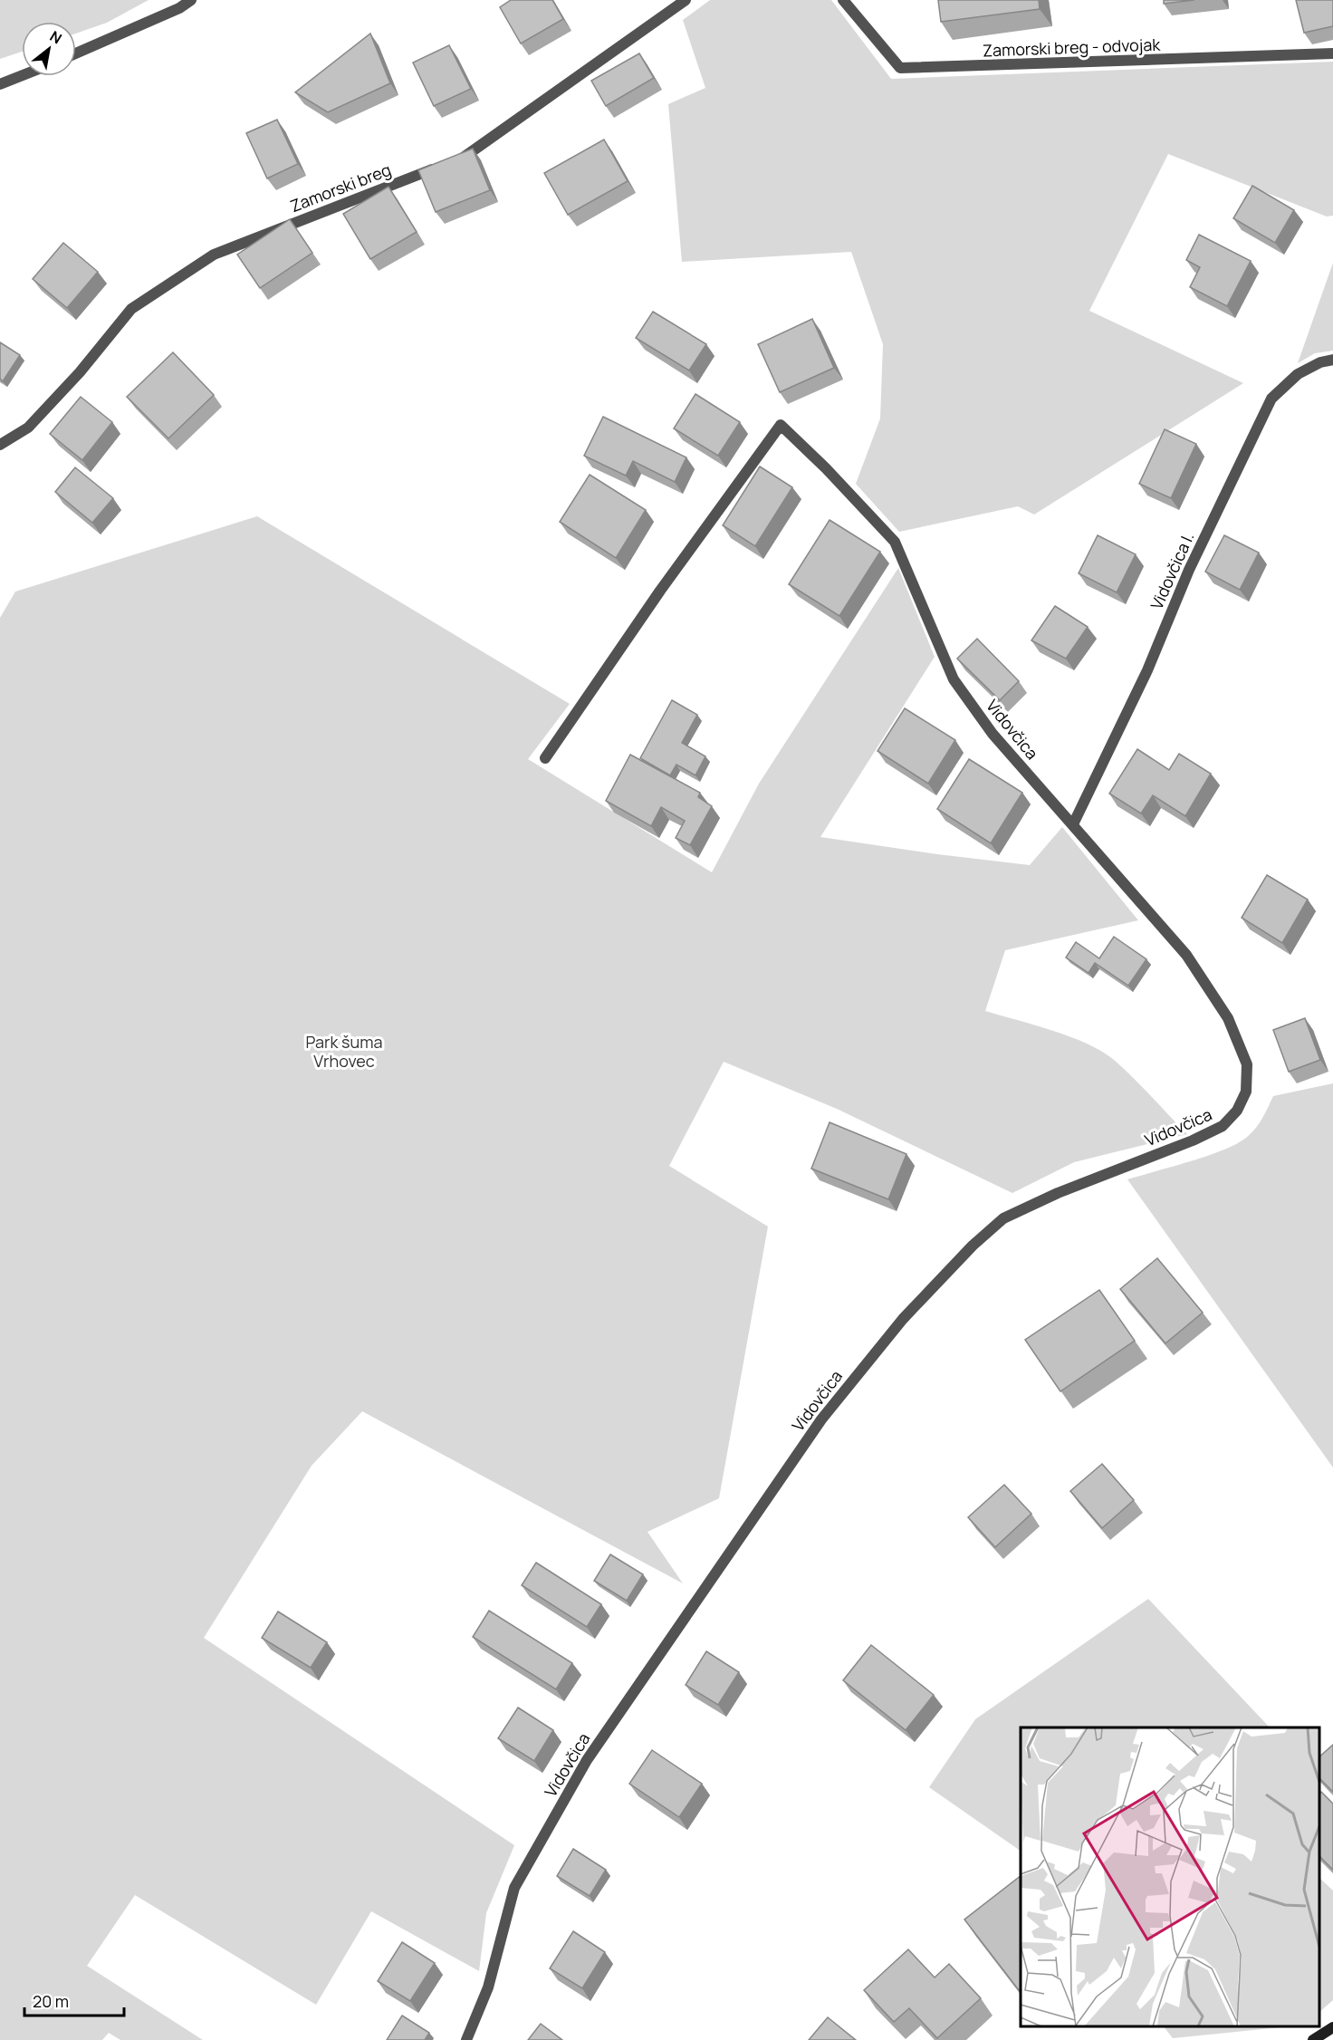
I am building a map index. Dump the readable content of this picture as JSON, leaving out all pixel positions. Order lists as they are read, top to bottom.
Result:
{
  "streets": {
    "street": [
      "Zamorski breg - odvojak",
      "Zamorski breg",
      "Vidovčica I.",
      "Vidovčica"
    ]
  },
  "crossings": [
    ["Vidovčica I.", "Vidovčica"]
  ],
  "parks": ["Park šuma Vrhovec"],
  "scale_bar": "20 m",
  "north": "top right"
}
